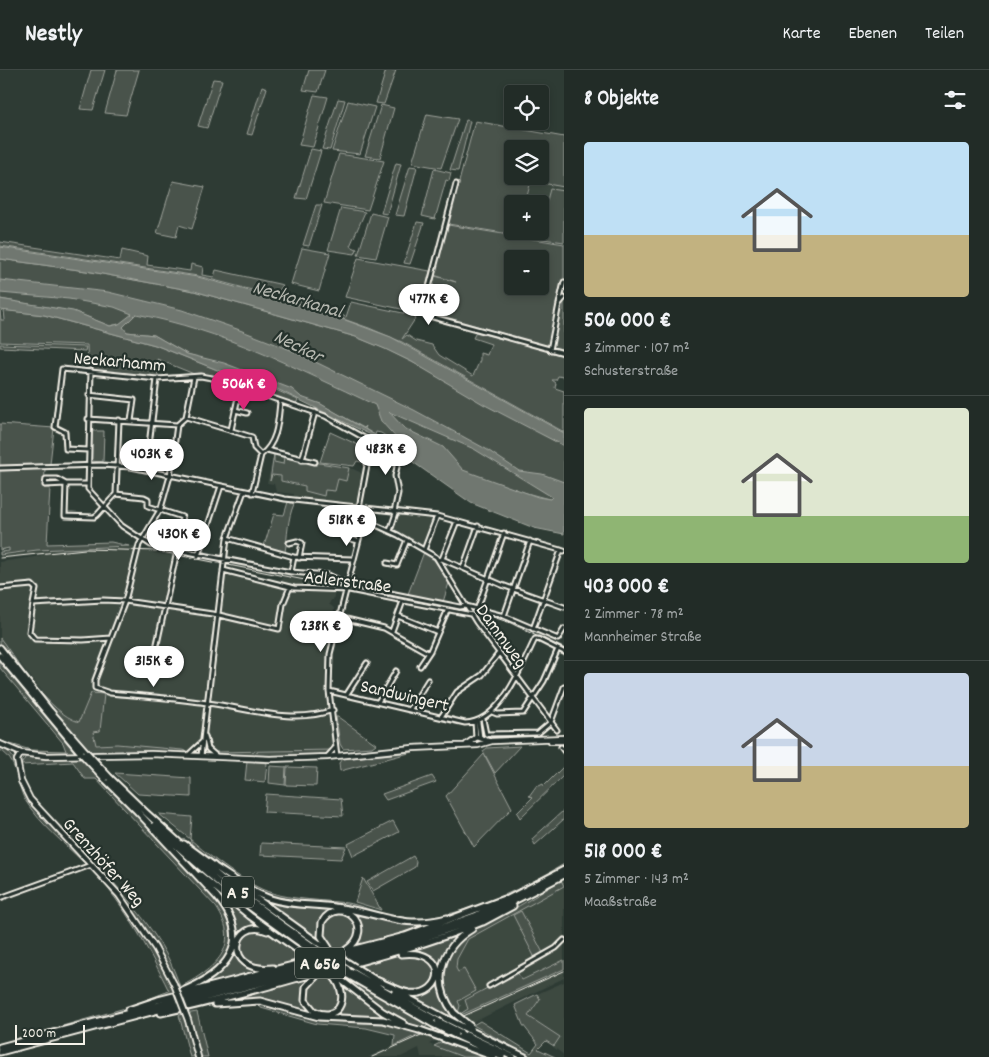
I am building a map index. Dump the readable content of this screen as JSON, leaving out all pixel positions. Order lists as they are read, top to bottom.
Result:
{
  "streets": {
    "highway": ["A 5", "A 656"],
    "main road": ["Grenzhöfer Weg"],
    "street": [
      "Neckarhamm",
      "Adlerstraße",
      "Dammweg",
      "Sandwingert"
    ]
  },
  "crossings": [
    ["Adlerstraße", "Dammweg"],
    ["A 5", "A 656"]
  ],
  "water": ["Neckarkanal", "Neckar"],
  "scale_bar": "200 m",
  "page": {
    "header": "Nestly",
    "nav": ["Karte", "Ebenen", "Teilen"],
    "heading": "8 Objekte",
    "map_buttons": ["+", "−"],
    "list": [
      {
        "name": "506 000 €",
        "note": "3 Zimmer · 107 m² · Schusterstraße"
      },
      {
        "name": "403 000 €",
        "note": "2 Zimmer · 78 m² · Mannheimer Straße"
      },
      {
        "name": "518 000 €",
        "note": "5 Zimmer · 143 m² · Maaßstraße"
      }
    ],
    "price": [
      "477K €",
      "506K €",
      "483K €",
      "403K €",
      "518K €",
      "430K €",
      "238K €",
      "315K €"
    ],
    "scale": "200 m"
  }
}
